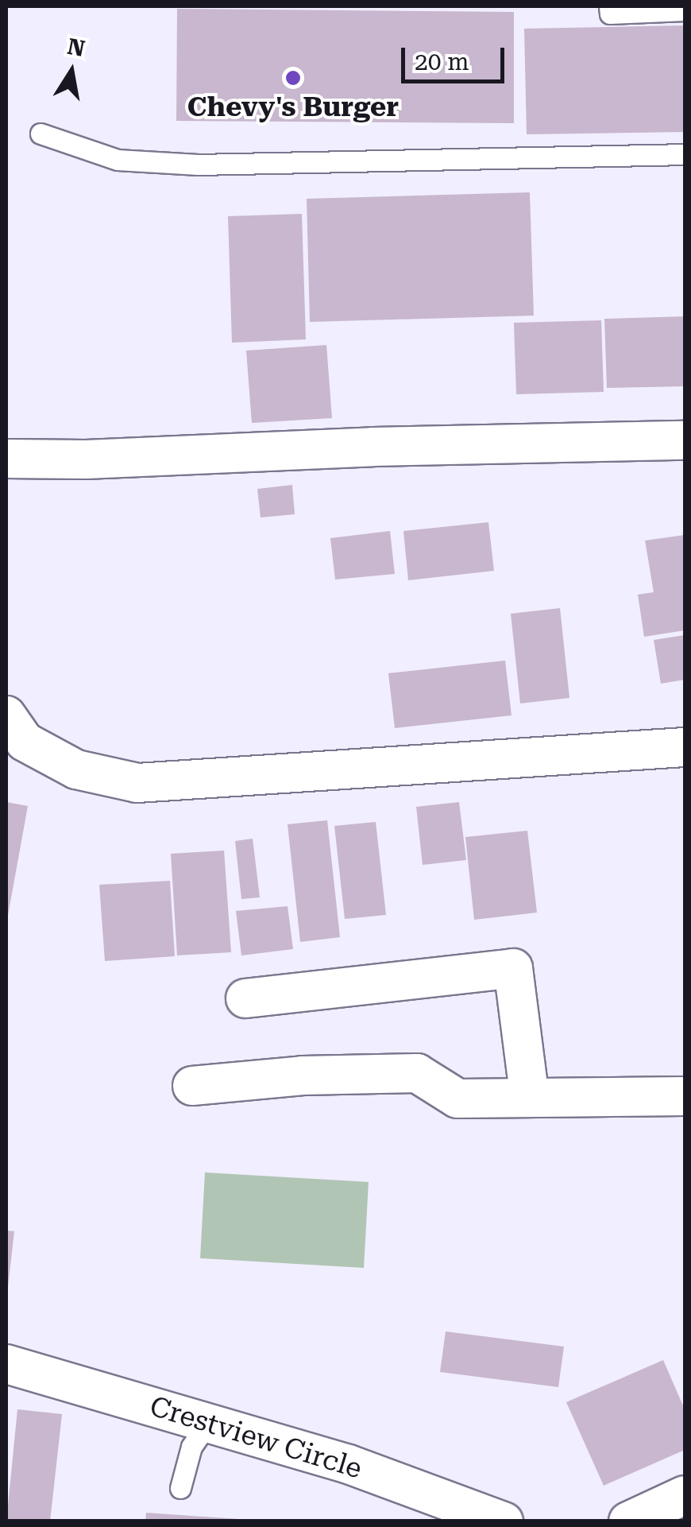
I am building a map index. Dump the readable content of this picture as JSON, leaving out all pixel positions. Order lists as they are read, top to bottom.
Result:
{
  "streets": {
    "street": ["Crestview Circle"]
  },
  "places": ["Chevy's Burger"],
  "scale_bar": "20 m",
  "north": "top"
}
